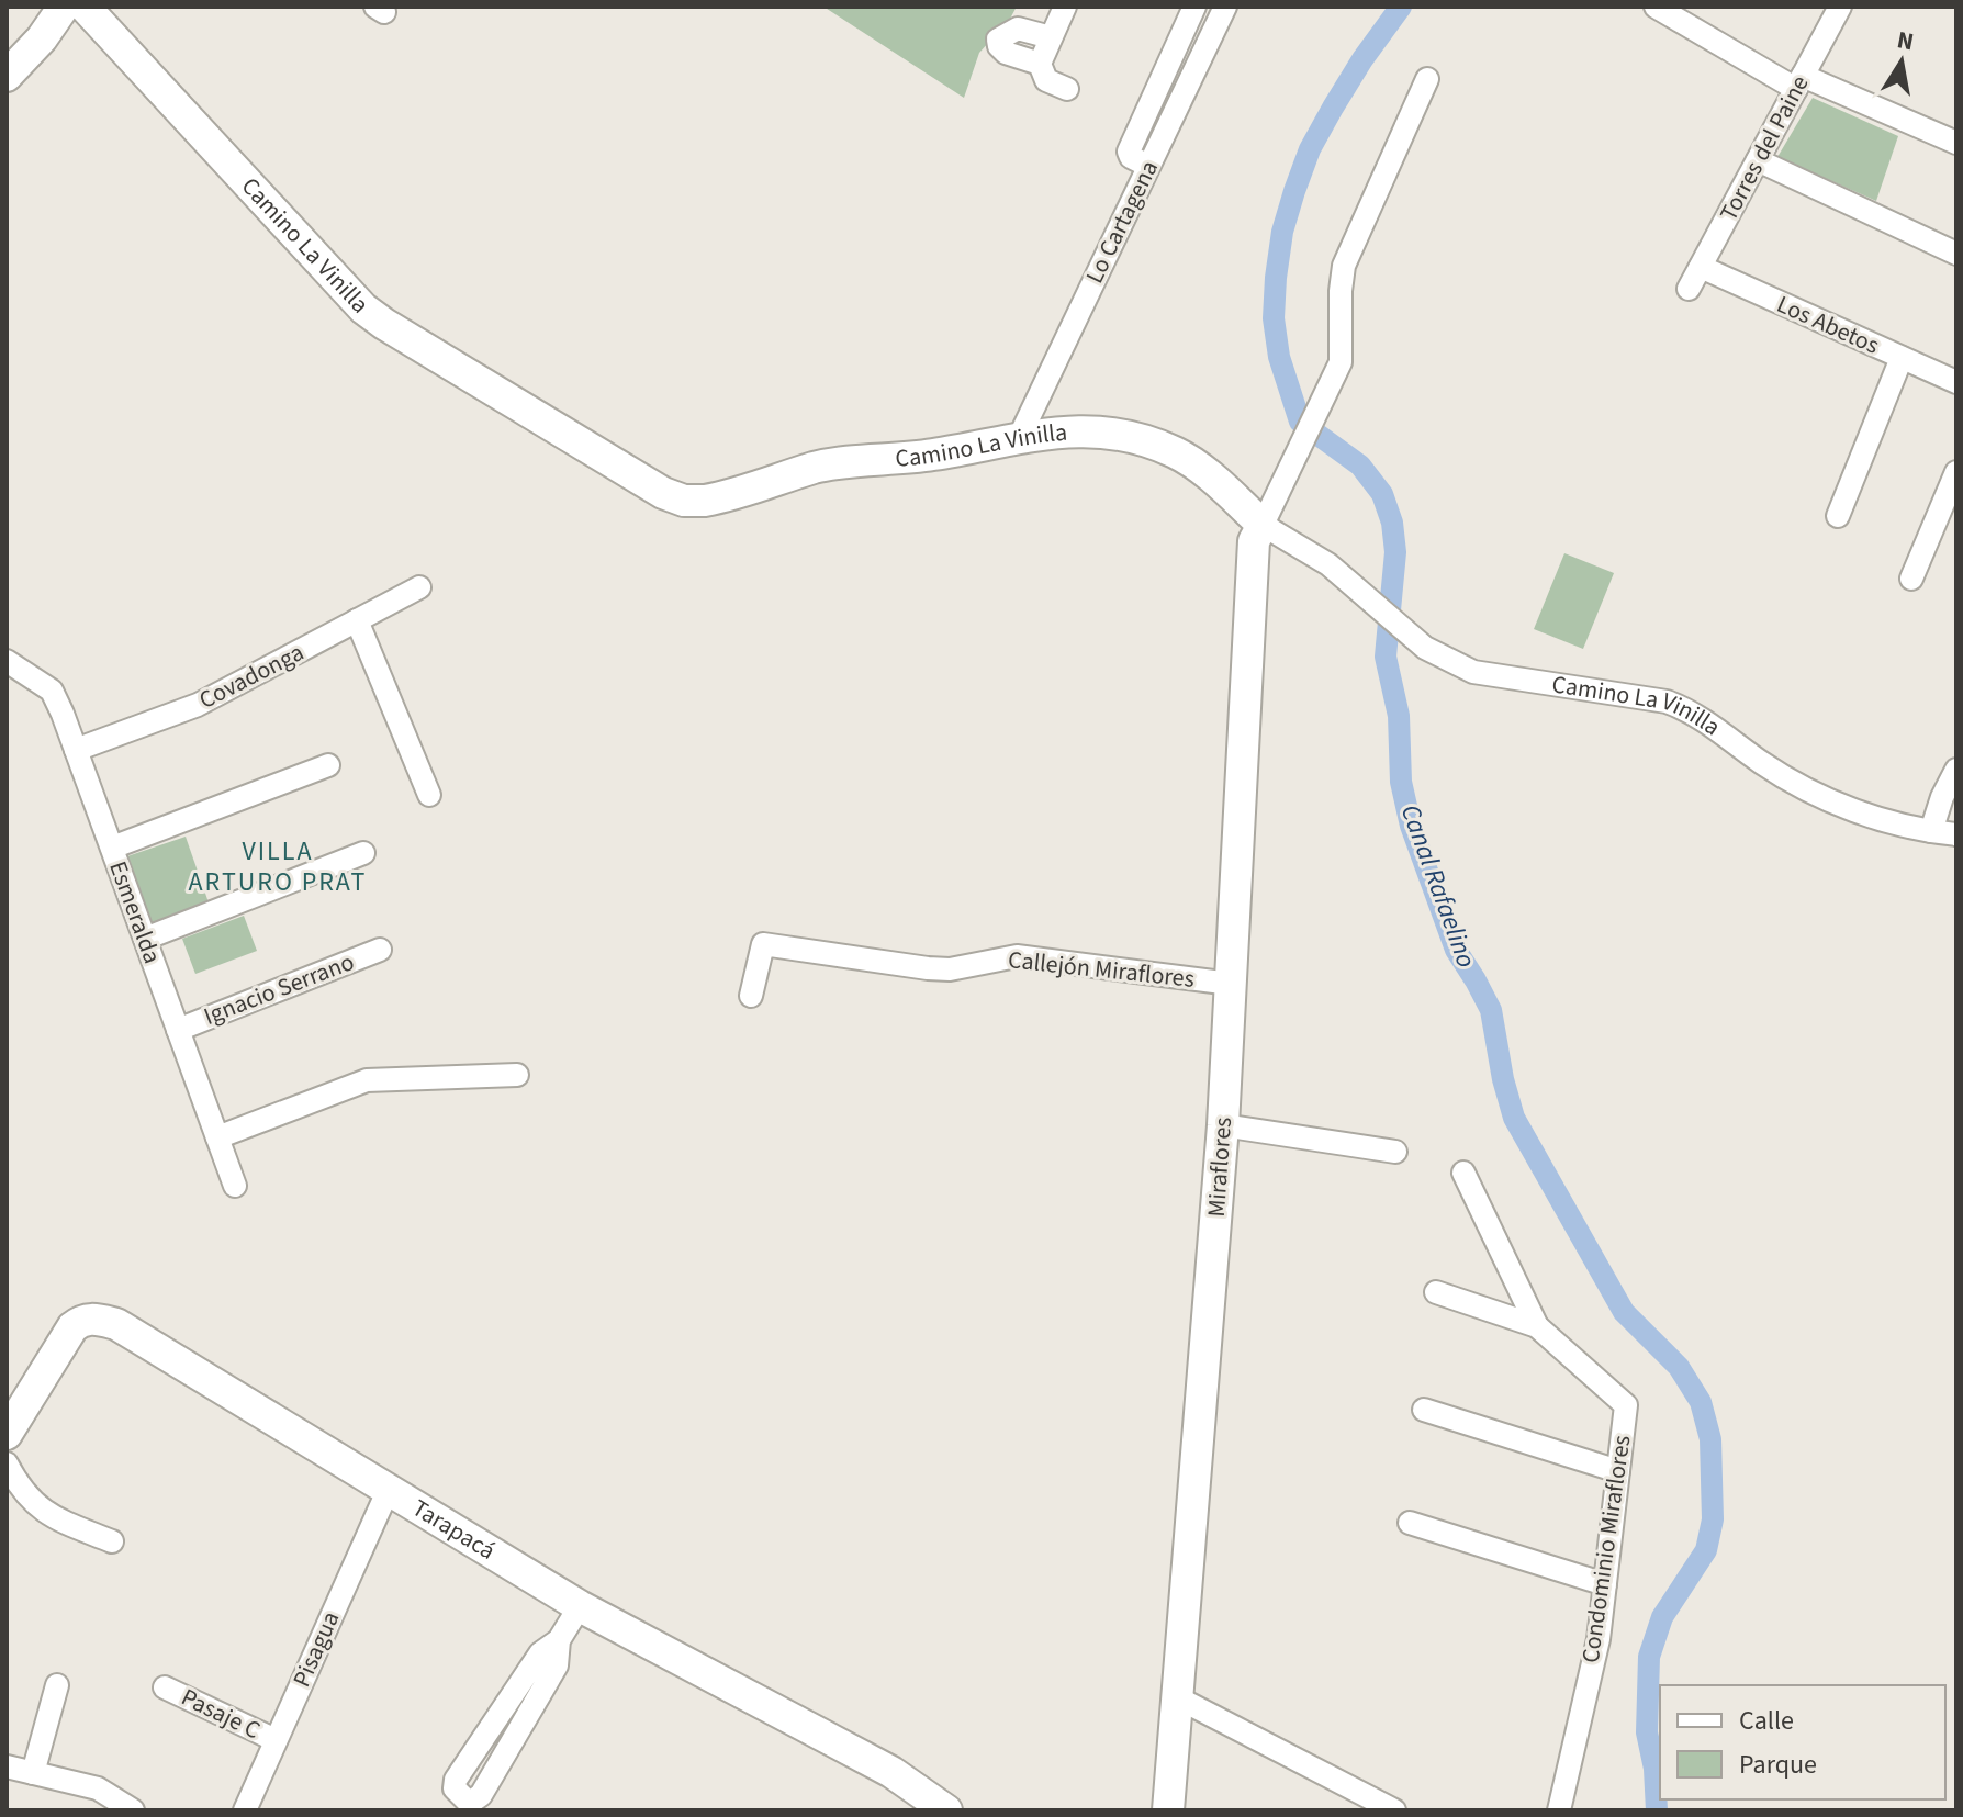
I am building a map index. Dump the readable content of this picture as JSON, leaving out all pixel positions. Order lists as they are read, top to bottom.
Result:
{
  "streets": {
    "street": [
      "Torres del Paine",
      "Lo Cartagena",
      "Camino La Vinilla",
      "Los Abetos",
      "Covadonga",
      "Esmeralda",
      "Callejón Miraflores",
      "Ignacio Serrano",
      "Miraflores",
      "Tarapacá",
      "Condominio Miraflores",
      "Pisagua",
      "Pasaje C"
    ]
  },
  "crossings": [
    ["Torres del Paine", "Los Abetos"],
    ["Lo Cartagena", "Camino La Vinilla"],
    ["Camino La Vinilla", "Miraflores"],
    ["Covadonga", "Esmeralda"],
    ["Esmeralda", "Ignacio Serrano"],
    ["Callejón Miraflores", "Miraflores"],
    ["Tarapacá", "Pisagua"],
    ["Pisagua", "Pasaje C"]
  ],
  "districts": ["VILLA ARTURO PRAT"],
  "water": ["Canal Rafaelino"],
  "legend": ["Calle", "Parque"],
  "north": "top"
}
